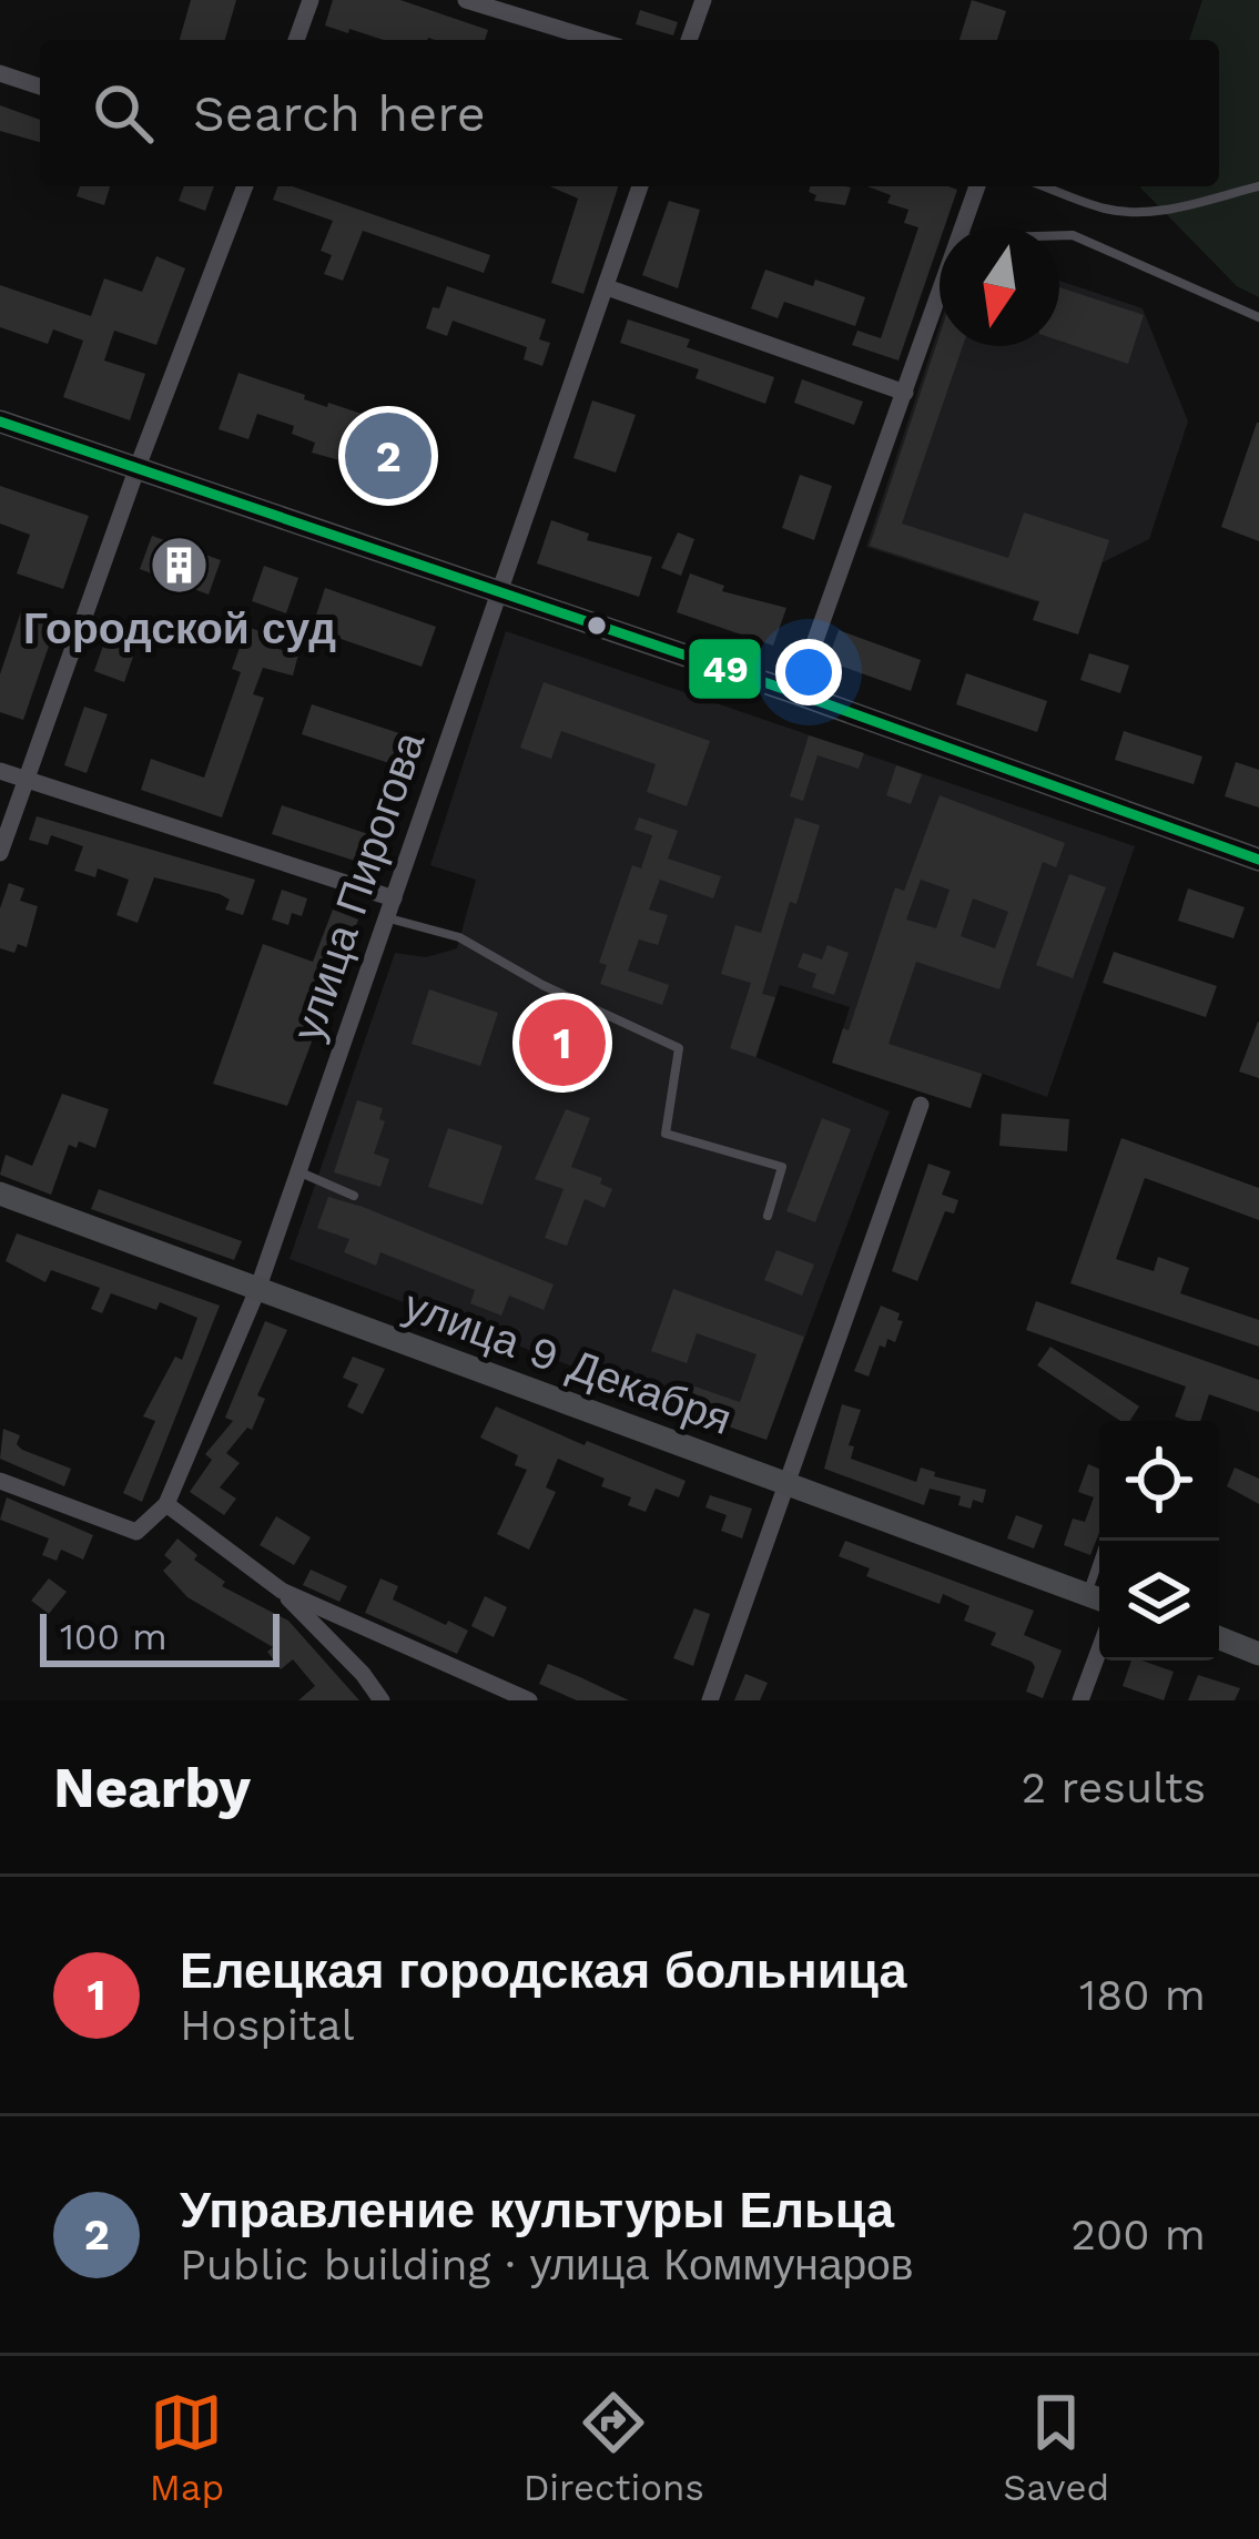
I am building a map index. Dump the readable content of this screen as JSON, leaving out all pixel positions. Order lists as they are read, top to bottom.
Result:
{
  "streets": {
    "main road": ["улица 9 Декабря"],
    "street": ["улица Пирогова"]
  },
  "crossings": [
    ["улица Пирогова", "улица 9 Декабря"]
  ],
  "places": {
    "building": ["Городской суд"]
  },
  "lines": ["transit line 49"],
  "scale_bar": "100 m",
  "north": "bottom",
  "page": {
    "search": "Search here",
    "pins": ["2", "1"],
    "scale": "100 m",
    "heading": ["Nearby", "2 results"],
    "list": [
      {
        "mark": "1",
        "name": "Елецкая городская больница",
        "note": "Hospital",
        "value": "180 m"
      },
      {
        "mark": "2",
        "name": "Управление культуры Ельца",
        "note": "Public building · улица Коммунаров",
        "value": "200 m"
      }
    ],
    "nav": ["Map", "Directions", "Saved"]
  }
}
